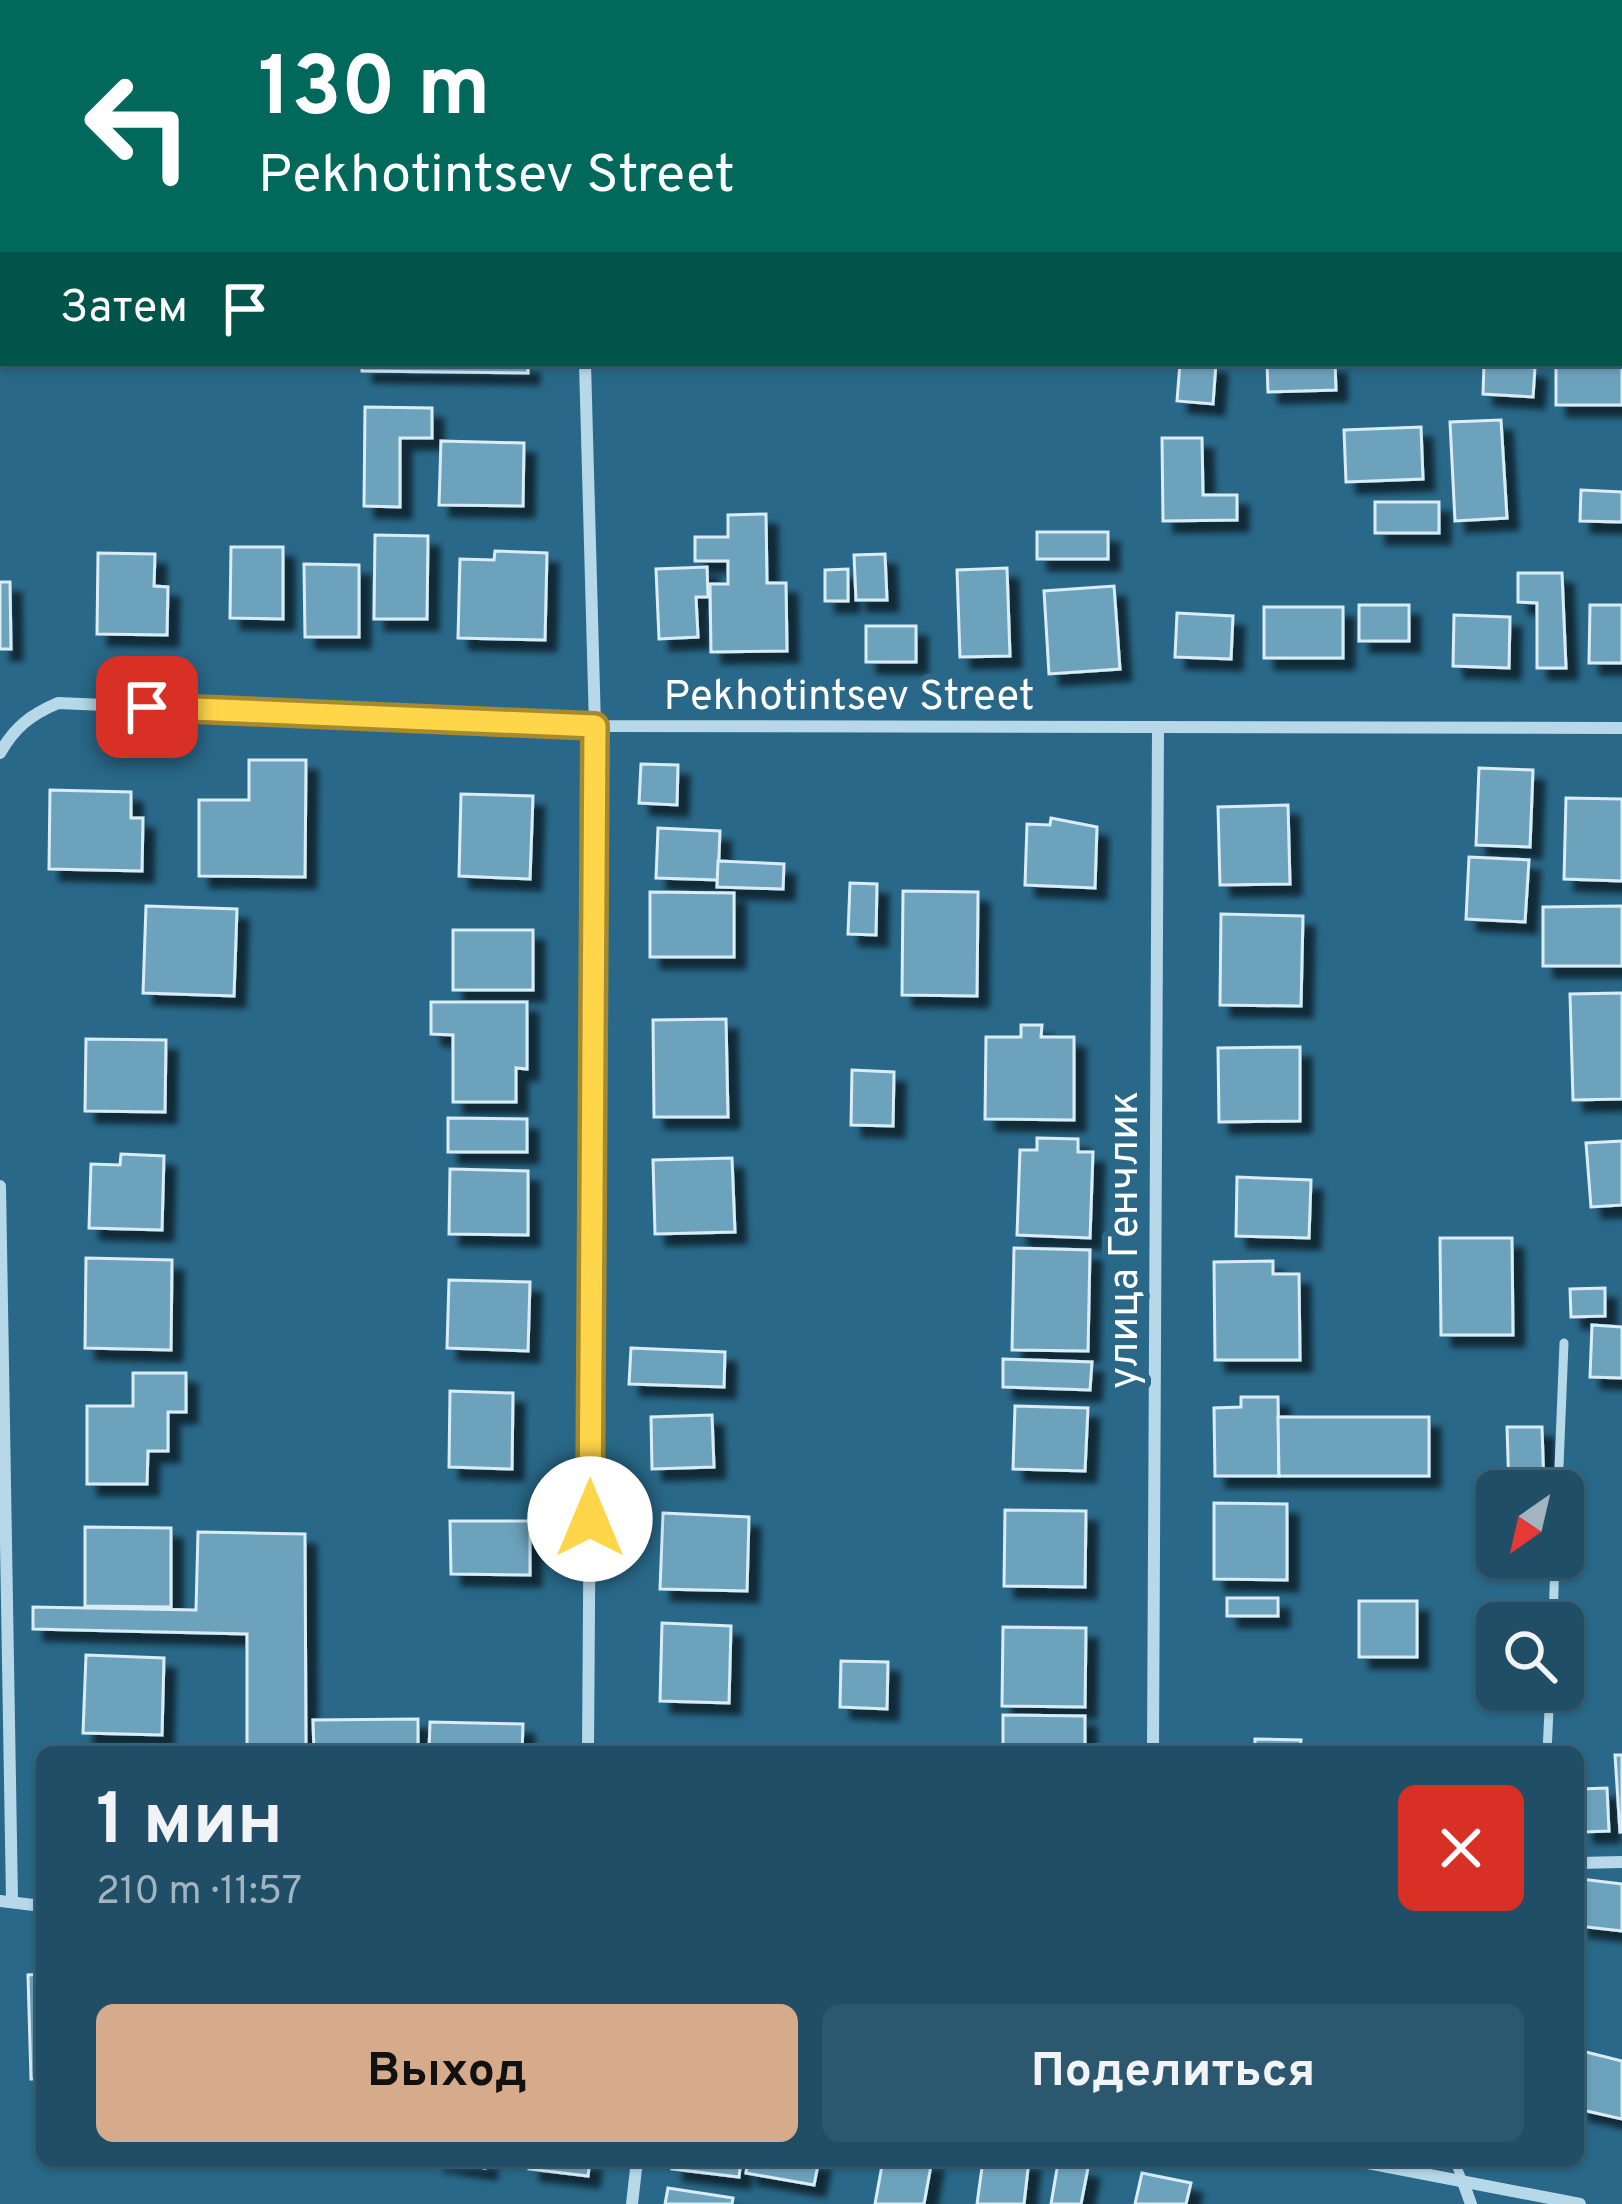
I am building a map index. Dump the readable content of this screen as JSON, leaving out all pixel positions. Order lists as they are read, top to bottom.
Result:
{
  "streets": {
    "street": ["Pekhotintsev Street", "улица Генчлик"]
  },
  "crossings": [
    ["Pekhotintsev Street", "улица Генчлик"]
  ],
  "north": "bottom left",
  "page": {
    "turn": ["130 m", "Pekhotintsev Street"],
    "then": "Затем",
    "heading": ["1 мин", "210 m · 11:57"],
    "buttons": ["Выход", "Поделиться"]
  }
}
